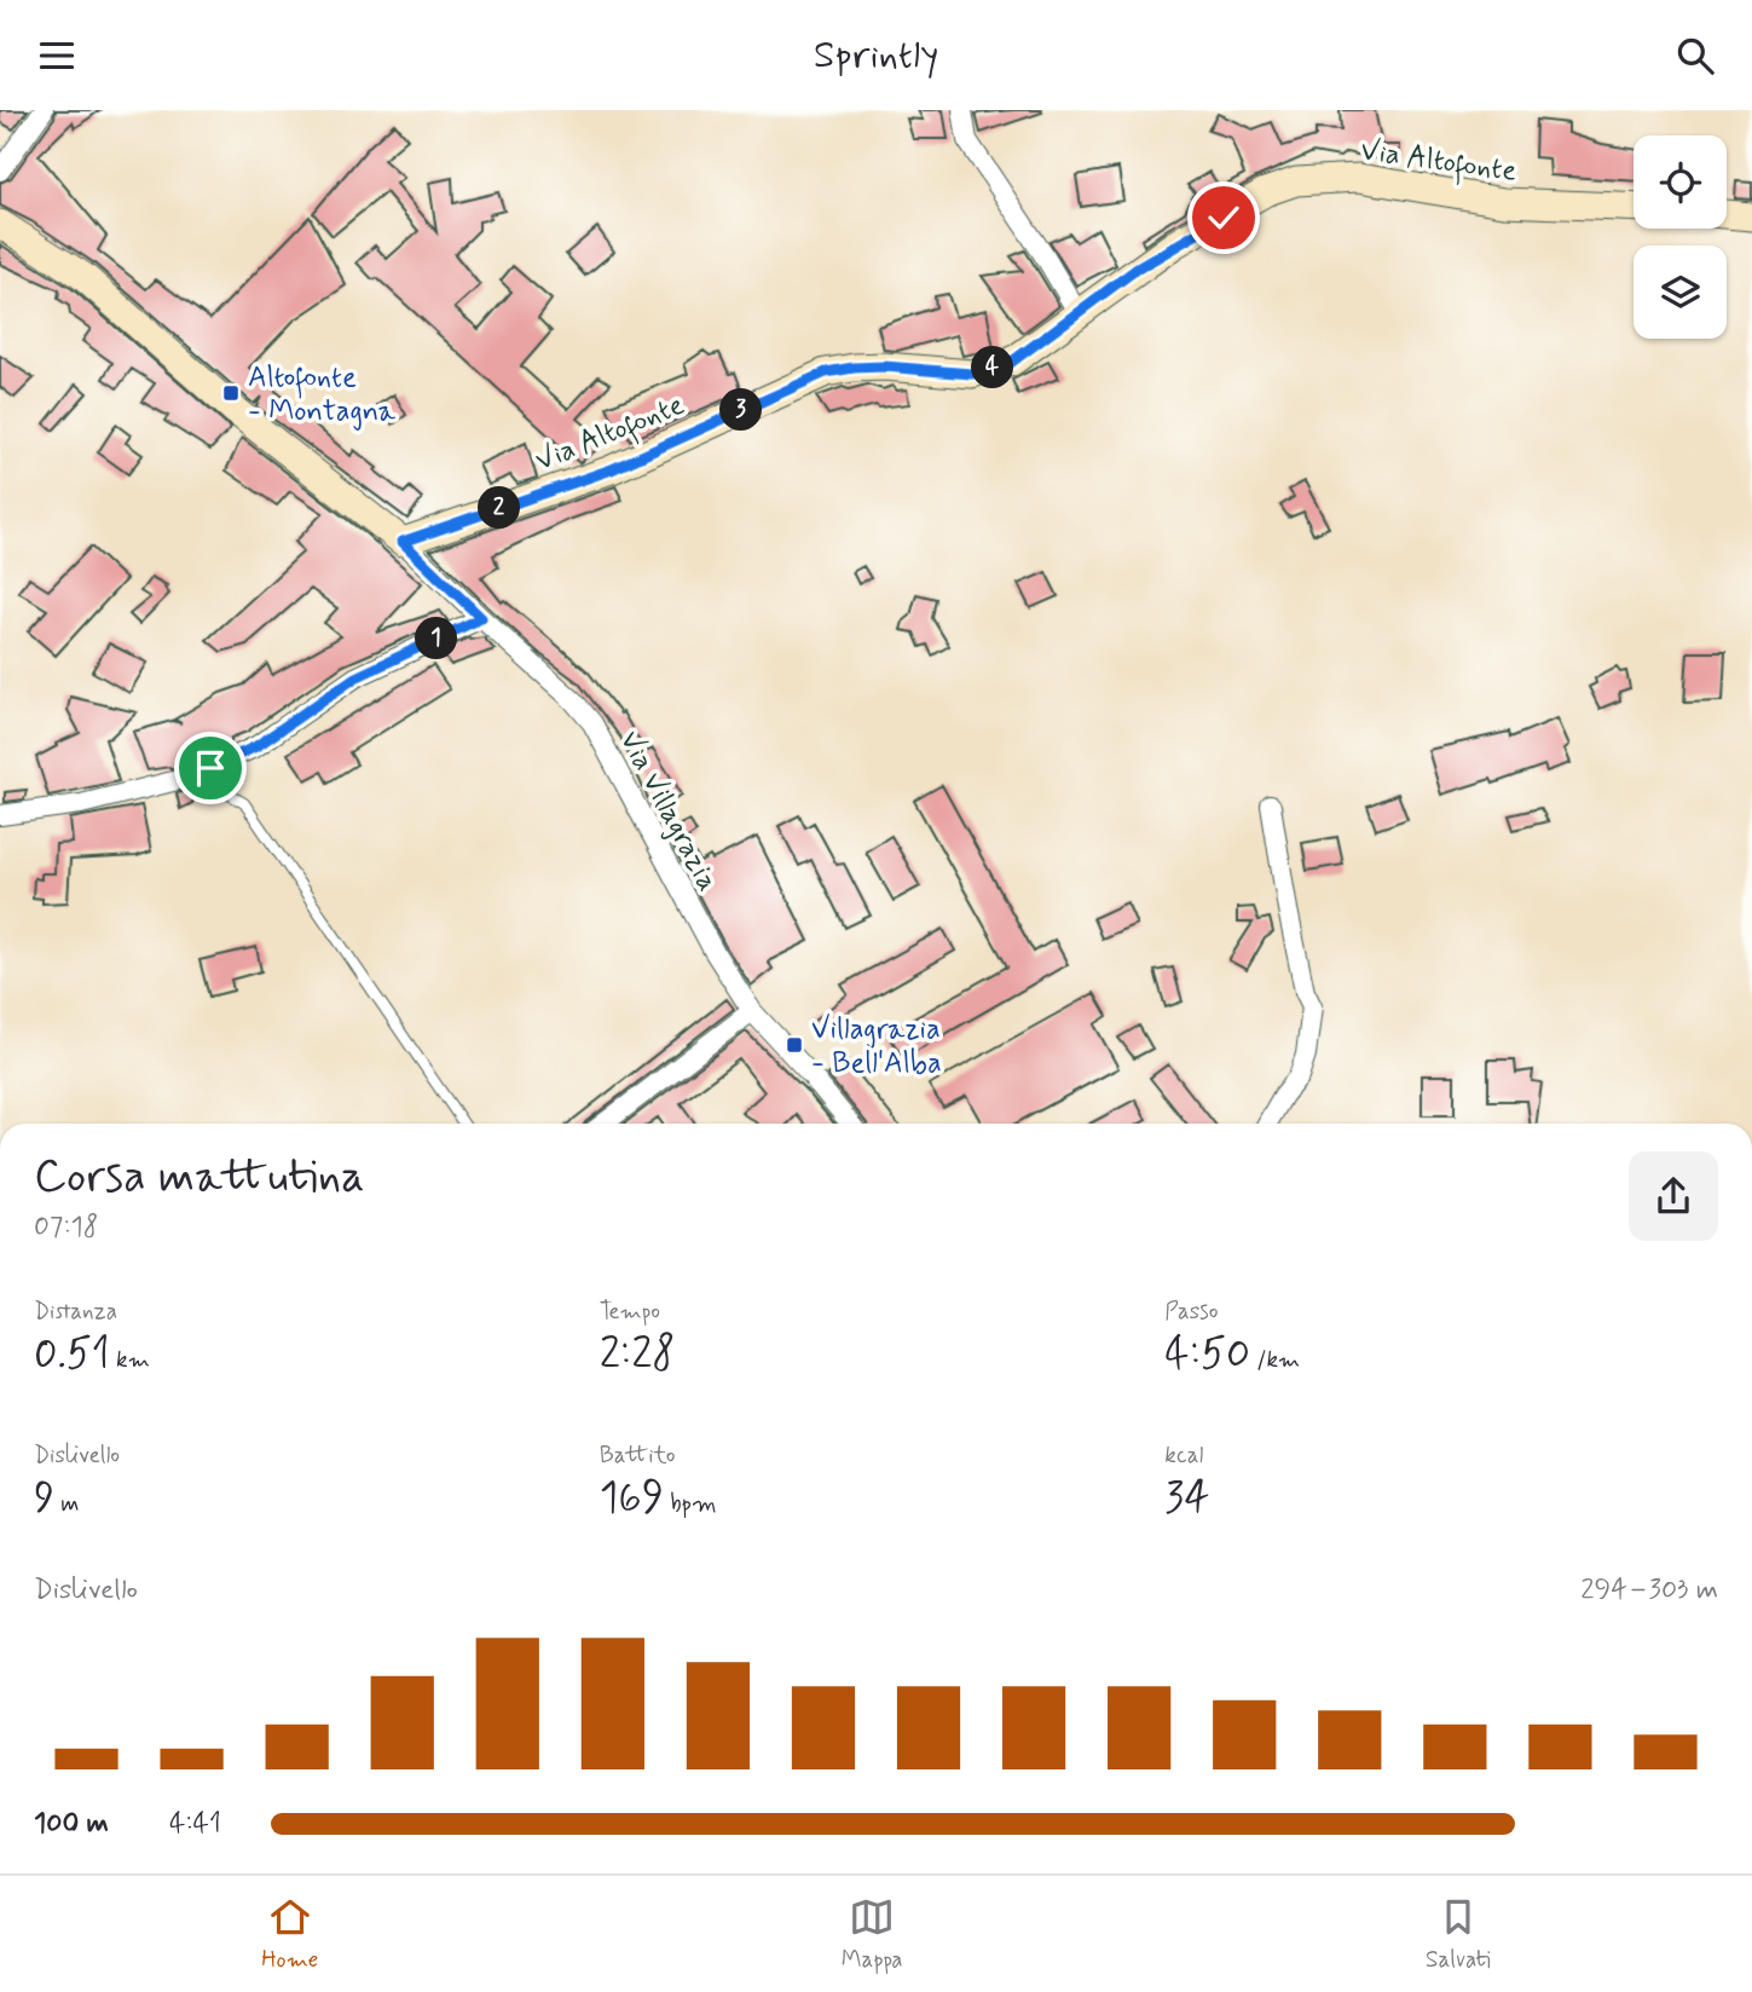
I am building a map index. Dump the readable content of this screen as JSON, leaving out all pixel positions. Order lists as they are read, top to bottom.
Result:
{
  "streets": {
    "main road": ["Via Altofonte"],
    "street": ["Via Villagrazia"]
  },
  "crossings": [
    ["Via Altofonte", "Via Villagrazia"]
  ],
  "places": {
    "transit": ["Altofonte - Montagna", "Villagrazia - Bell'Alba"]
  },
  "page": {
    "header": "Sprintly",
    "pins": [
      "4",
      "3",
      "2",
      "1"
    ],
    "heading": ["Corsa mattutina", "07:18"],
    "stats": [
      ["Distanza", "0.51 km"],
      ["Tempo", "2:28"],
      ["Passo", "4:50 /km"],
      ["Dislivello", "9 m"],
      ["Battito", "169 bpm"],
      ["kcal", "34"]
    ],
    "chart": ["Dislivello", "294–303 m"],
    "list": [
      {
        "name": "100 m",
        "note": "4:41"
      }
    ],
    "tabs": ["Home", "Mappa", "Salvati"]
  }
}
